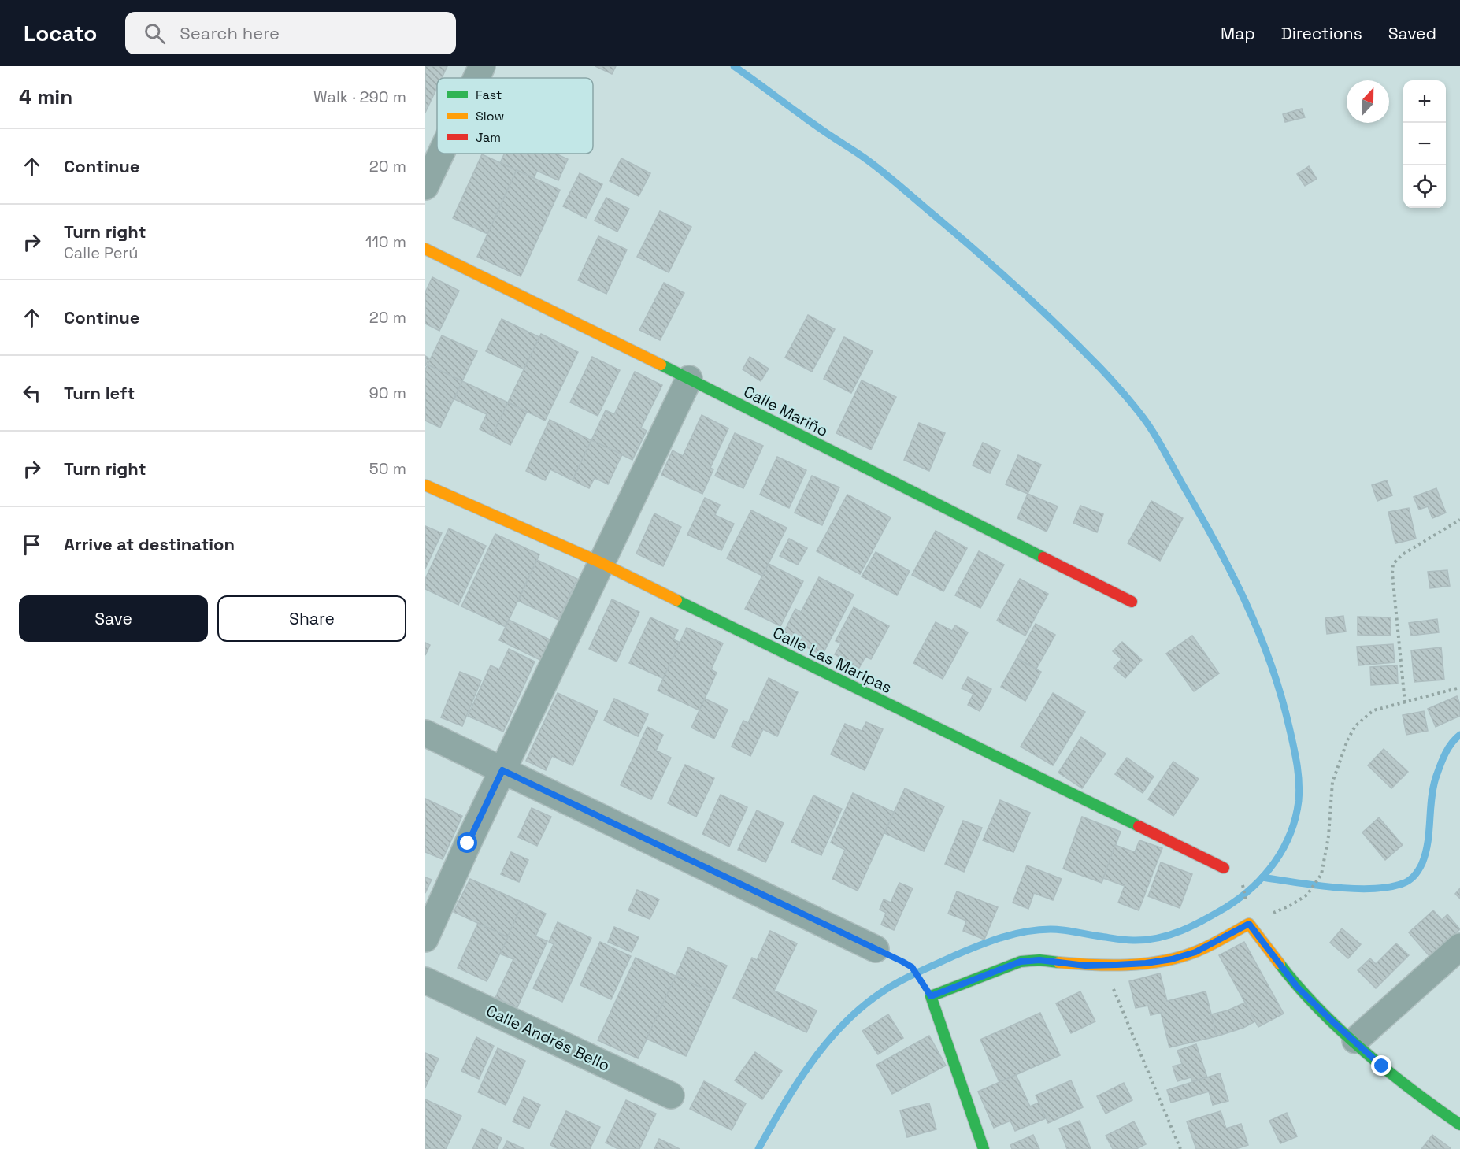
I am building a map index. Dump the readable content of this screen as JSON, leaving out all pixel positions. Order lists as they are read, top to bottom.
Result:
{
  "streets": {
    "street": ["Calle Mariño", "Calle Las Maripas", "Calle Andrés Bello"]
  },
  "legend": ["Fast", "Slow", "Jam"],
  "north": "top",
  "page": {
    "header": "Locato",
    "search": "Search here",
    "nav": ["Map", "Directions", "Saved"],
    "heading": ["4 min", "Walk · 290 m"],
    "map_buttons": ["+", "−"],
    "list": [
      ["Continue", "20 m"],
      ["Turn right", "Calle Perú", "110 m"],
      ["Continue", "20 m"],
      ["Turn left", "90 m"],
      ["Turn right", "50 m"],
      "Arrive at destination"
    ],
    "buttons": ["Save", "Share"]
  }
}
